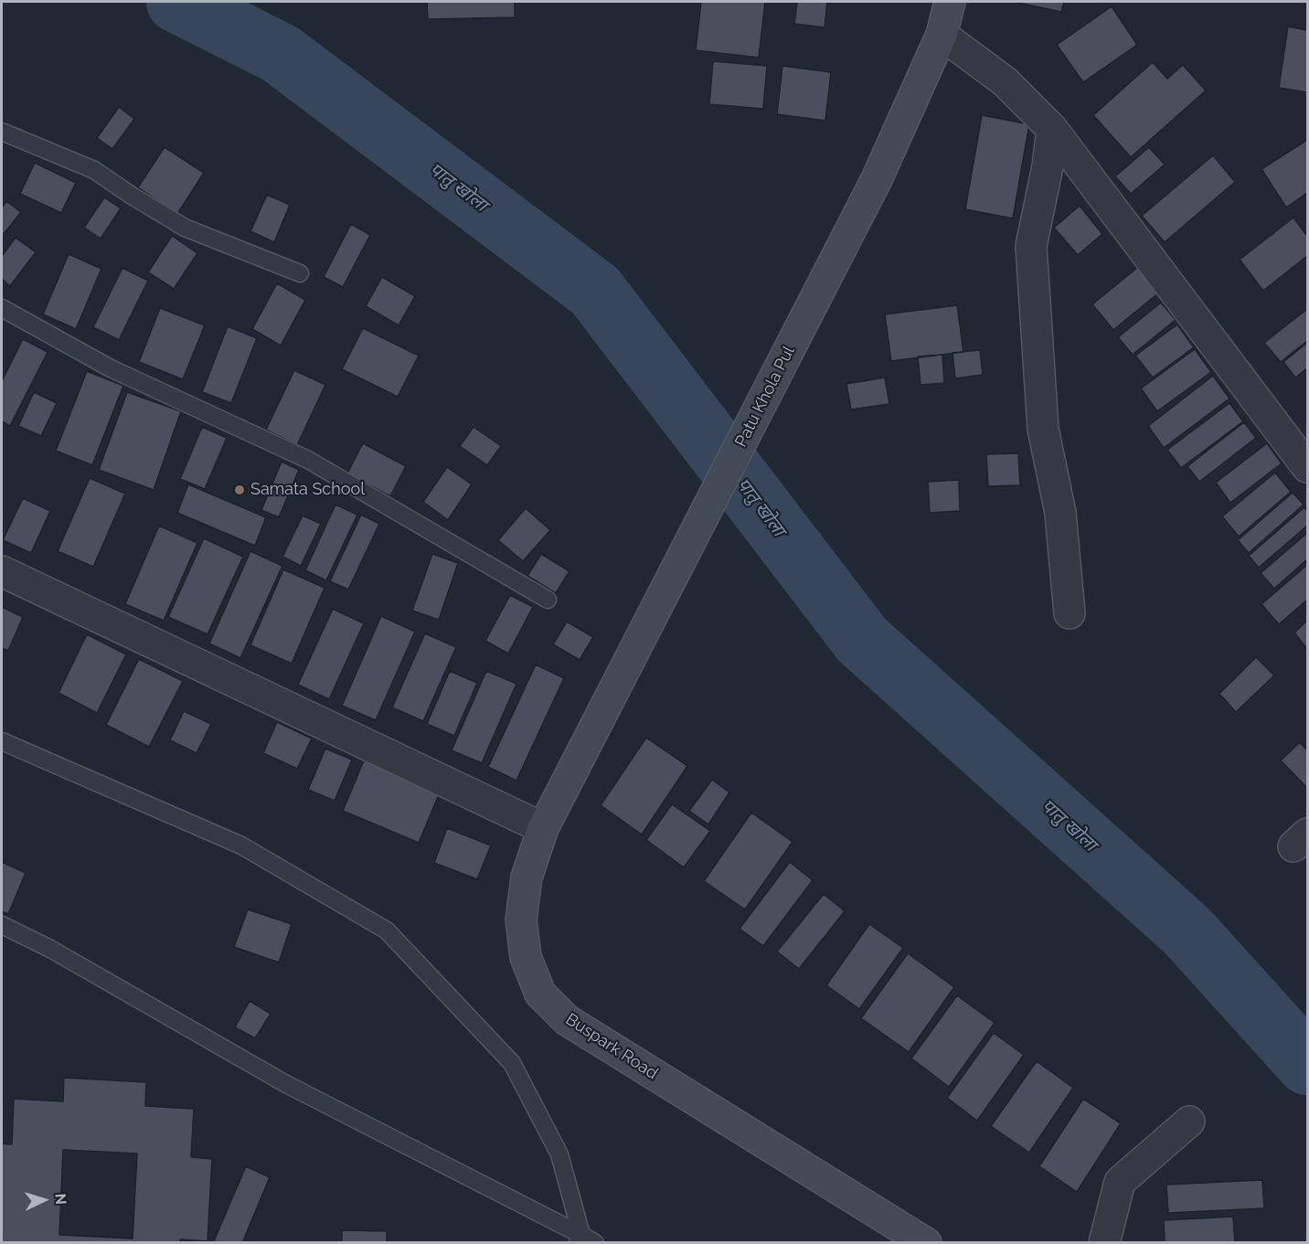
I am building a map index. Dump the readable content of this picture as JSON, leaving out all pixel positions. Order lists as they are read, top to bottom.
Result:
{
  "streets": {
    "main road": ["Patu Khola Pul", "Buspark Road"]
  },
  "crossings": [
    ["Patu Khola Pul", "Buspark Road"]
  ],
  "water": ["पातु खोला"],
  "places": ["Samata School"],
  "north": "right"
}
